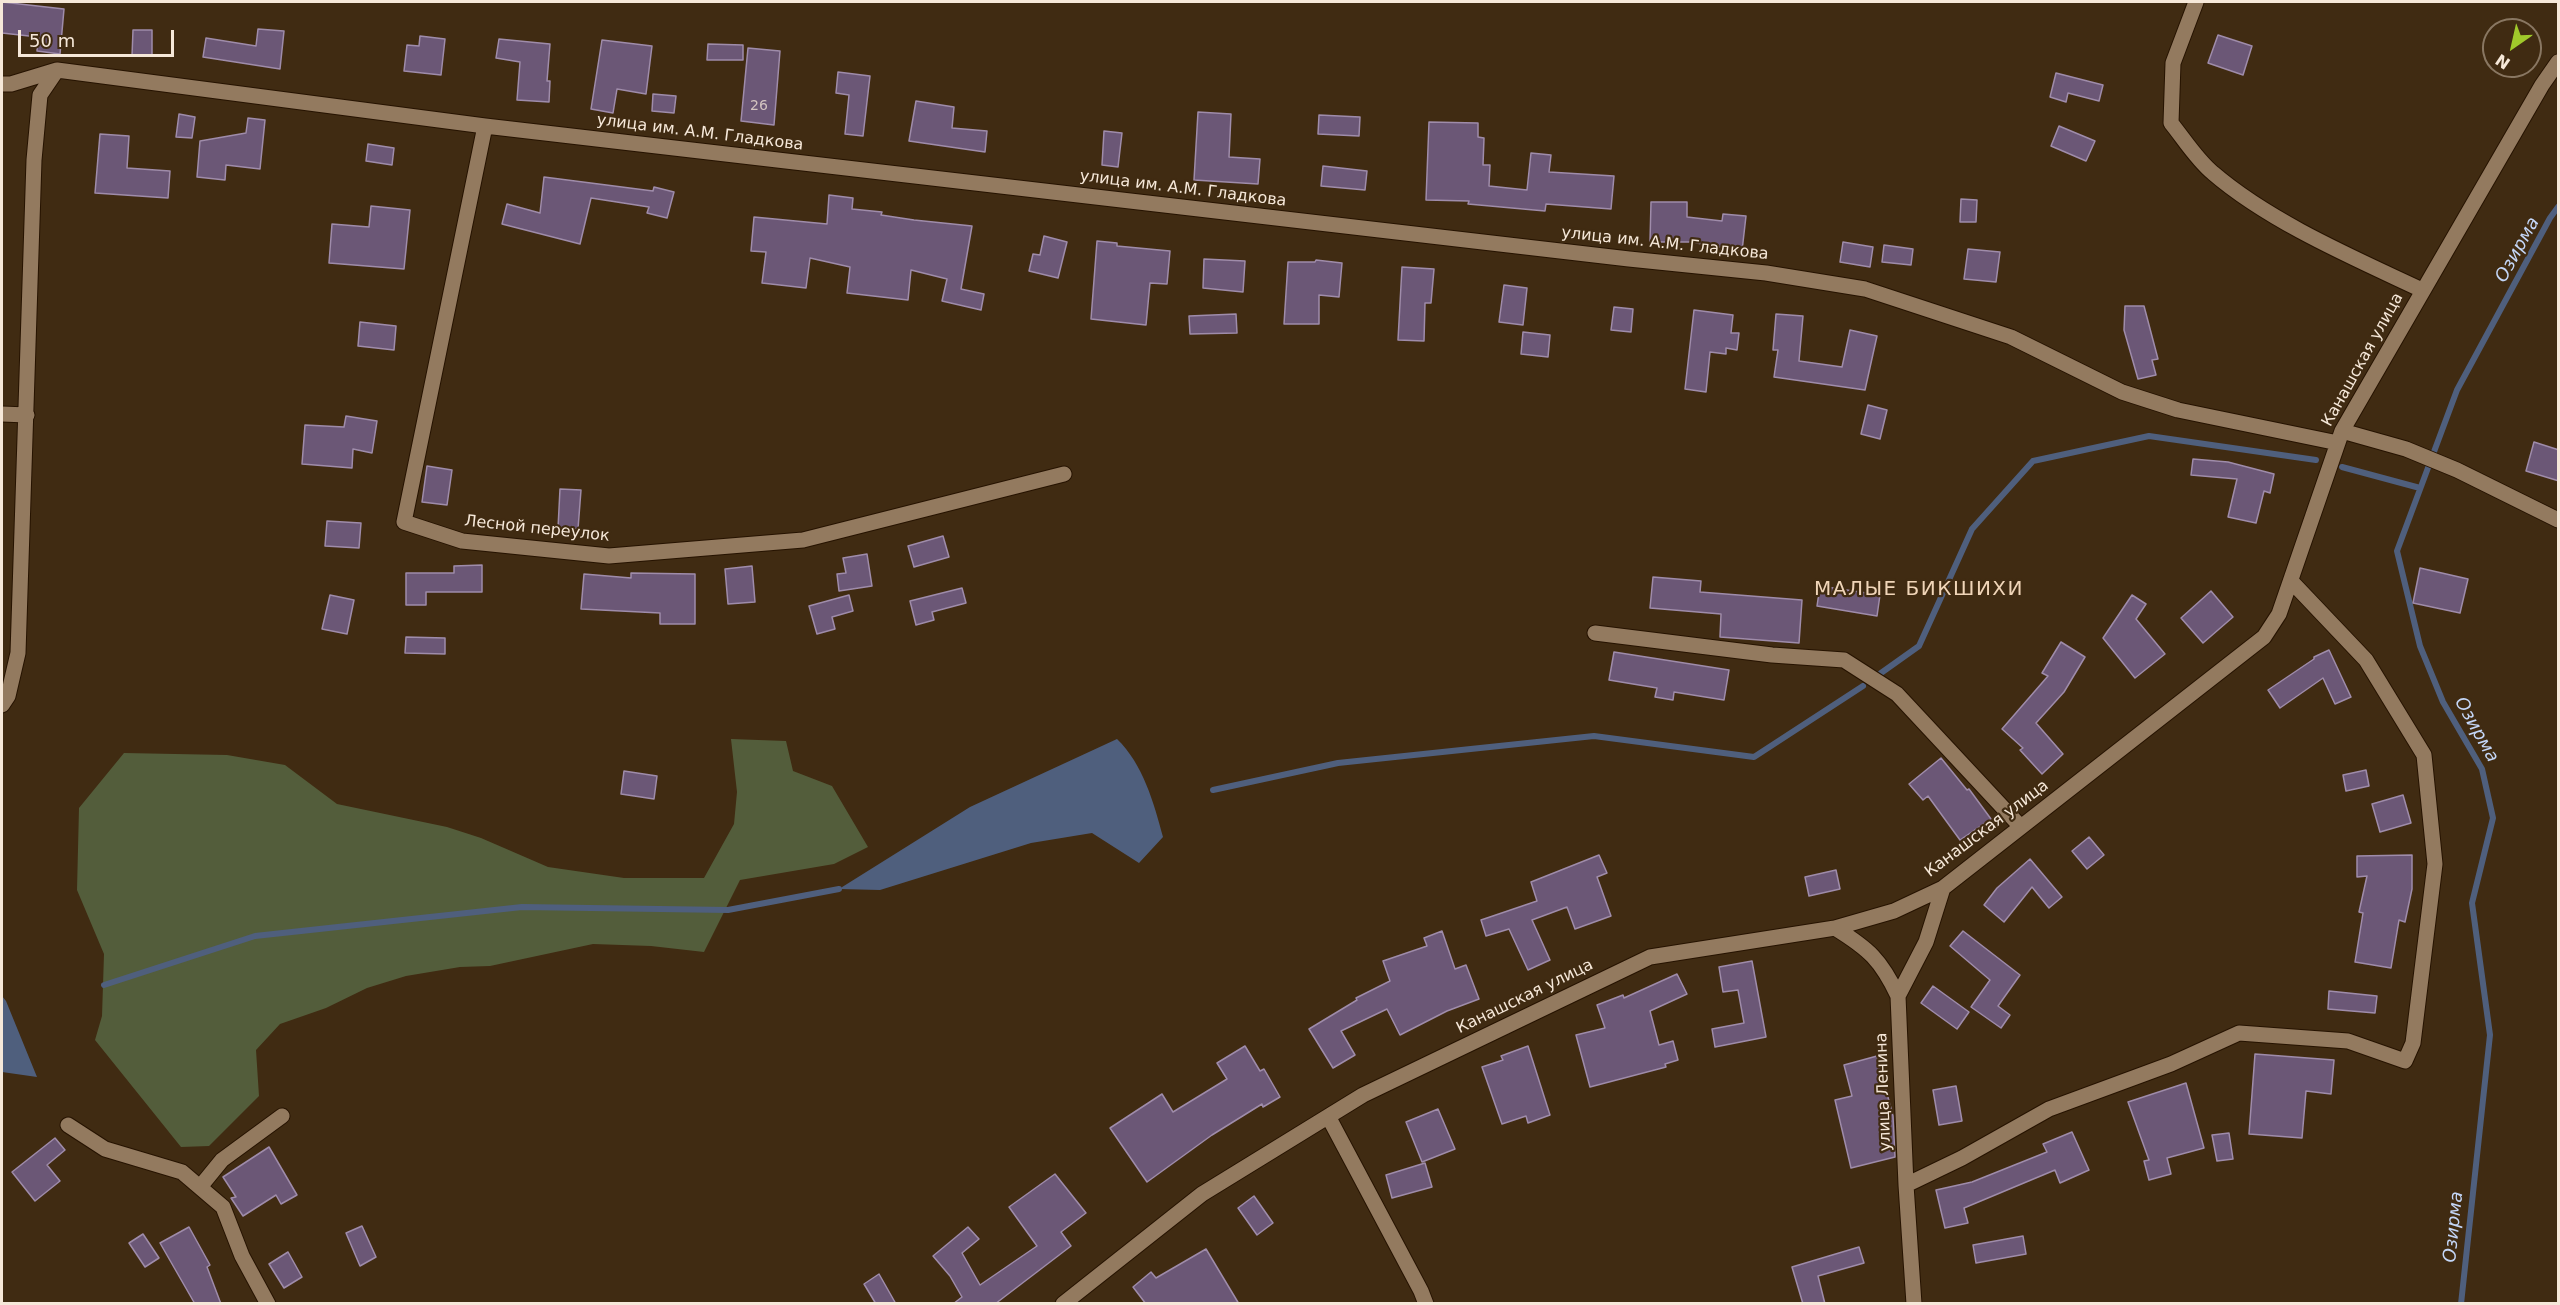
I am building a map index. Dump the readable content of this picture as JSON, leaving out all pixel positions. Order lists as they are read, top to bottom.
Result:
{
  "streets": {
    "street": [
      "улица им. А.М. Гладкова",
      "Канашская улица",
      "Лесной переулок",
      "улица Ленина"
    ]
  },
  "crossings": [
    ["улица им. А.М. Гладкова", "Канашская улица"],
    ["улица им. А.М. Гладкова", "Лесной переулок"],
    ["Канашская улица", "улица Ленина"]
  ],
  "districts": ["МАЛЫЕ БИКШИХИ"],
  "water": ["Озирма"],
  "house_numbers": ["26"],
  "scale_bar": "50 m",
  "north": "bottom left"
}
